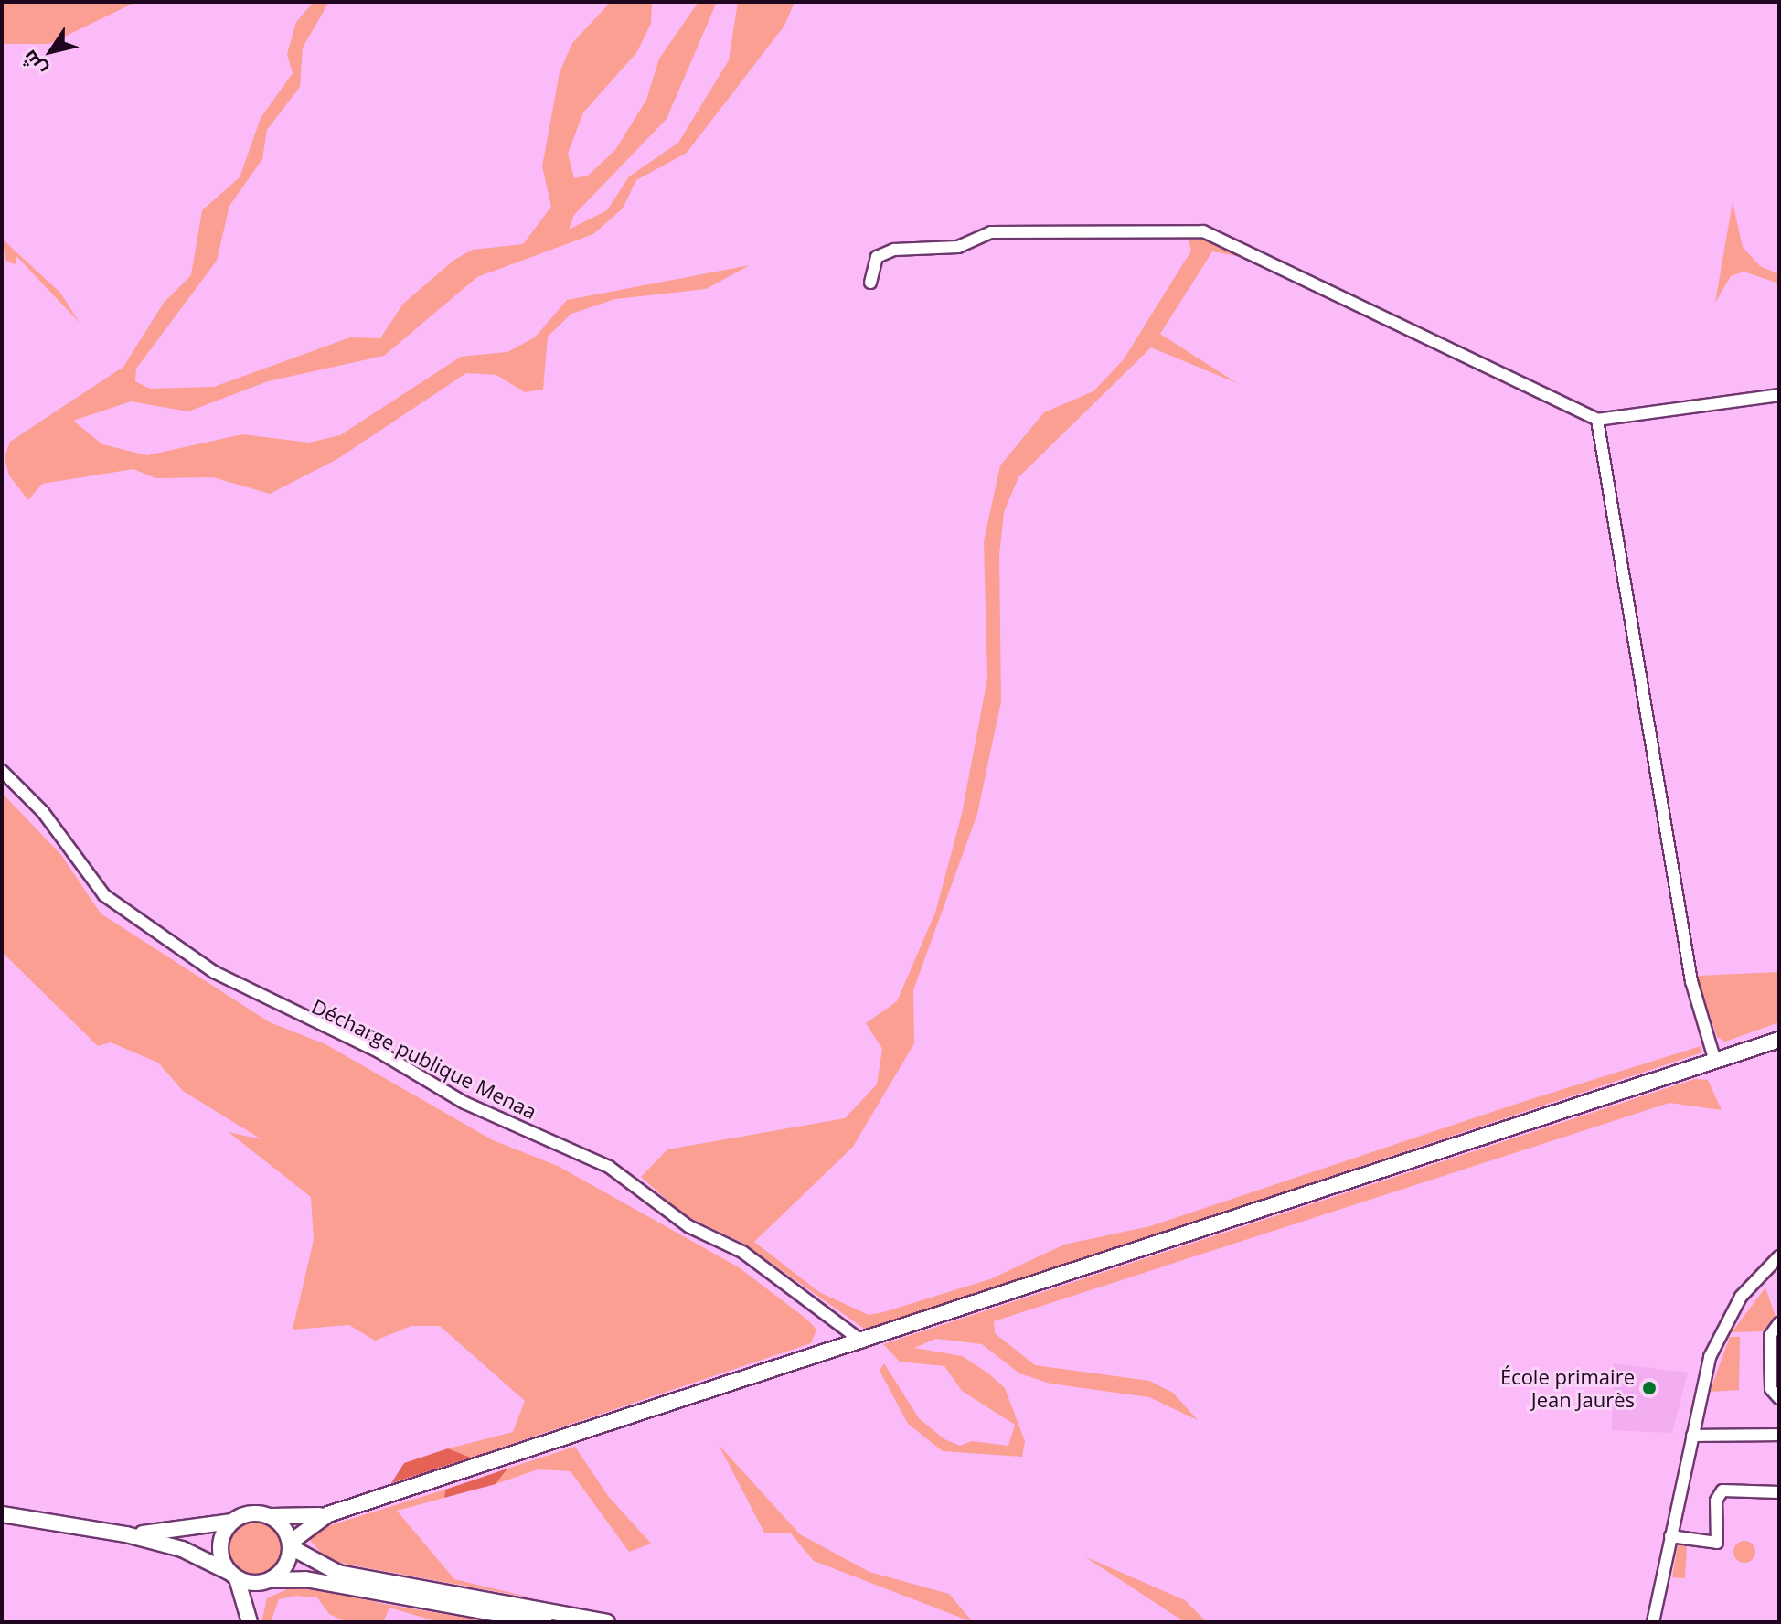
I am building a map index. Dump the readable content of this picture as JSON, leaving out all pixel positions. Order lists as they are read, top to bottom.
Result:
{
  "streets": {
    "street": ["Décharge publique Menaa"]
  },
  "places": ["École primaire Jean Jaurès"],
  "north": "bottom left"
}
